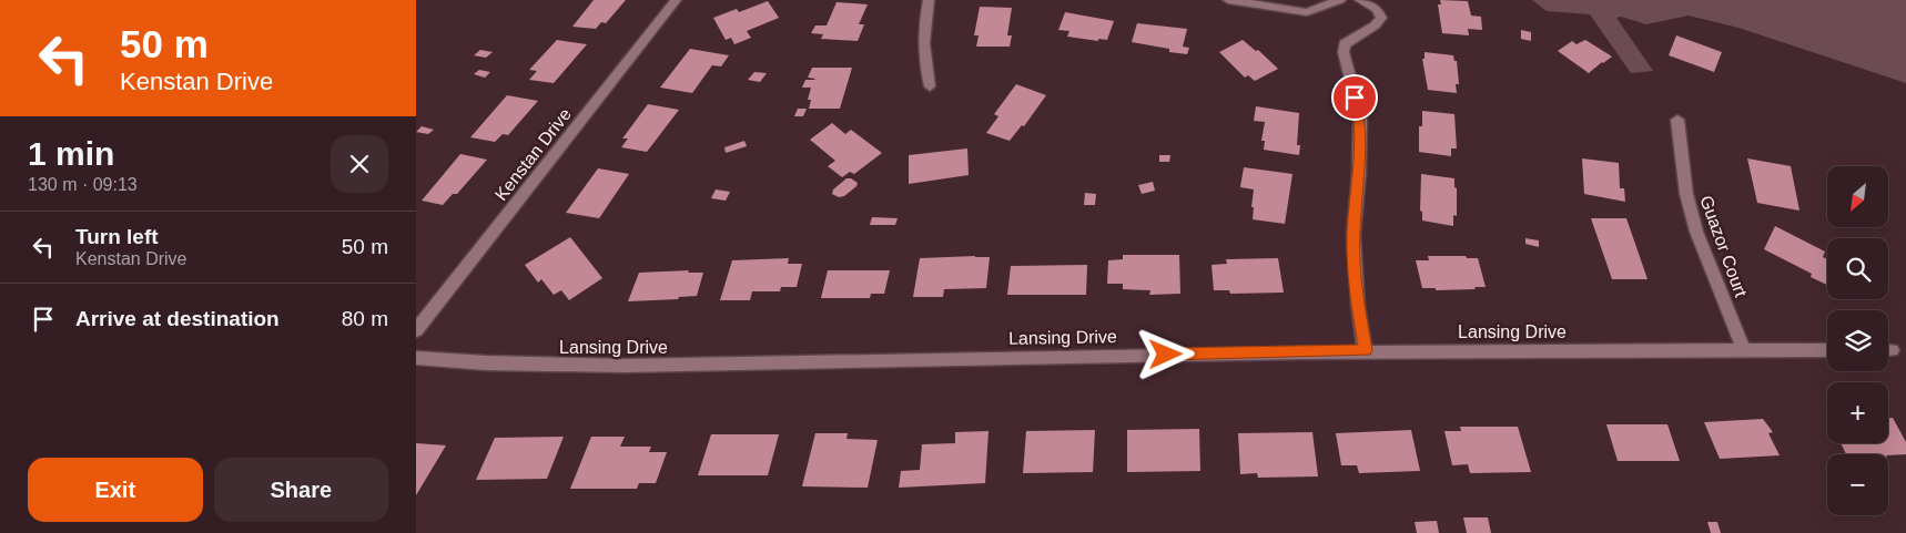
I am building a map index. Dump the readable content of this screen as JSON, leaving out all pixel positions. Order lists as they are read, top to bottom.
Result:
{
  "streets": {
    "street": ["Kenstan Drive", "Guazor Court", "Lansing Drive"]
  },
  "crossings": [
    ["Guazor Court", "Lansing Drive"]
  ],
  "north": "bottom left",
  "page": {
    "turn": ["50 m", "Kenstan Drive"],
    "heading": ["1 min", "130 m · 09:13"],
    "map_buttons": ["+", "−"],
    "list": [
      {
        "name": "Turn left",
        "note": "Kenstan Drive",
        "value": "50 m"
      },
      {
        "name": "Arrive at destination",
        "value": "80 m"
      }
    ],
    "buttons": ["Exit", "Share"]
  }
}
